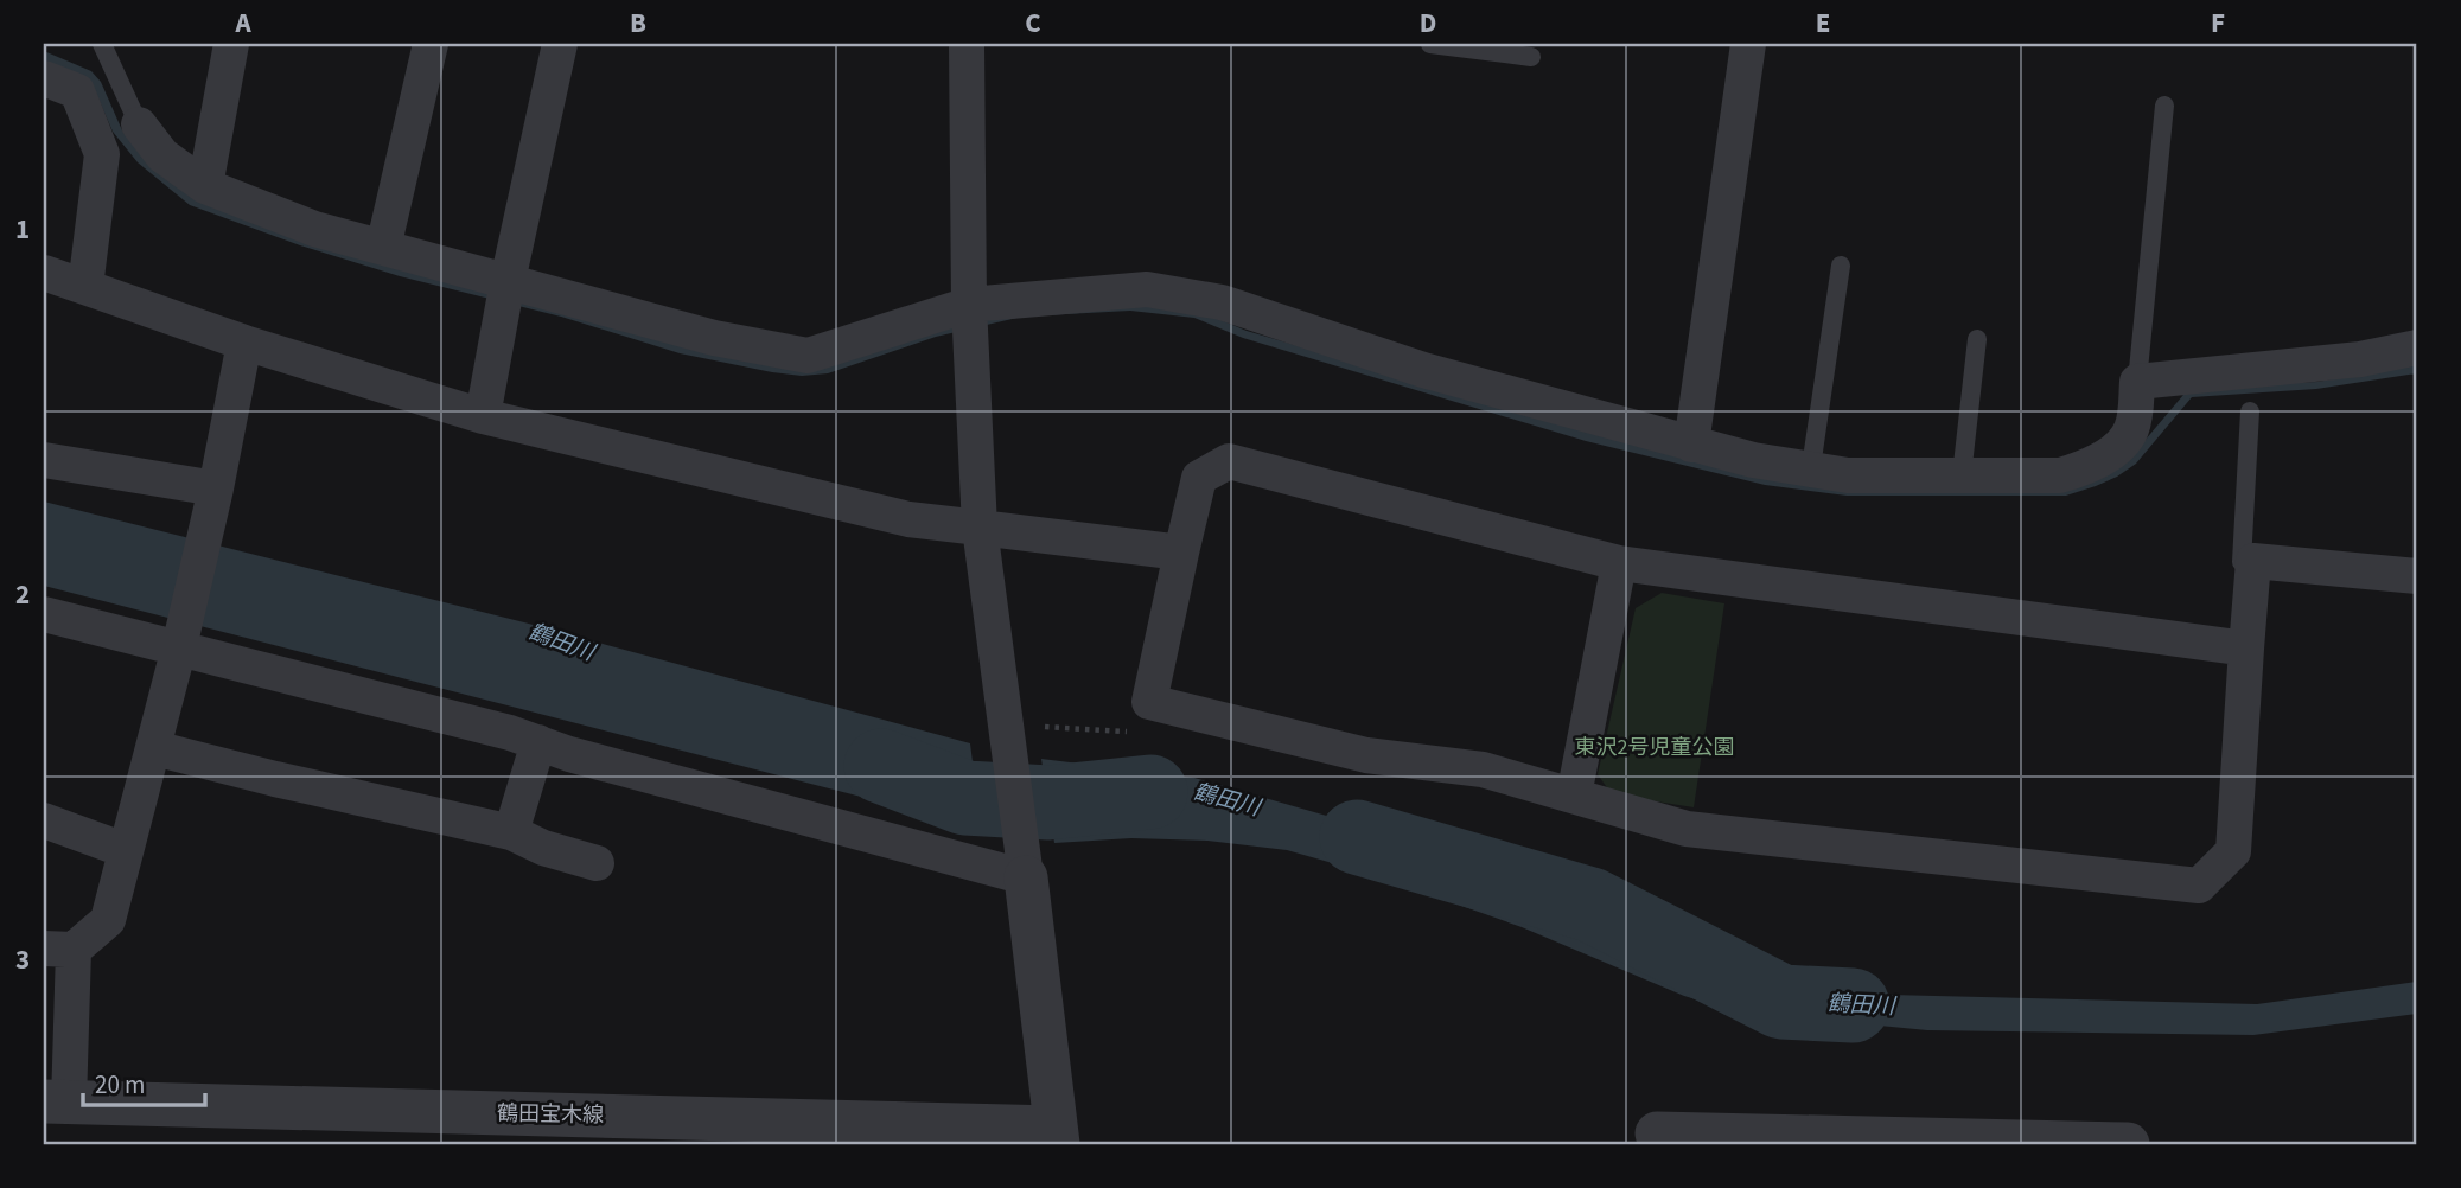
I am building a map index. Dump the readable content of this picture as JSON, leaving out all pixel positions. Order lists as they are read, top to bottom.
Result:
{
  "streets": {
    "street": ["鶴田宝木線"]
  },
  "water": ["鶴田川"],
  "parks": ["東沢2号児童公園"],
  "scale_bar": "20 m",
  "grid": {
    "columns": [
      "A",
      "B",
      "C",
      "D",
      "E",
      "F"
    ],
    "rows": ["1", "2", "3"]
  }
}
